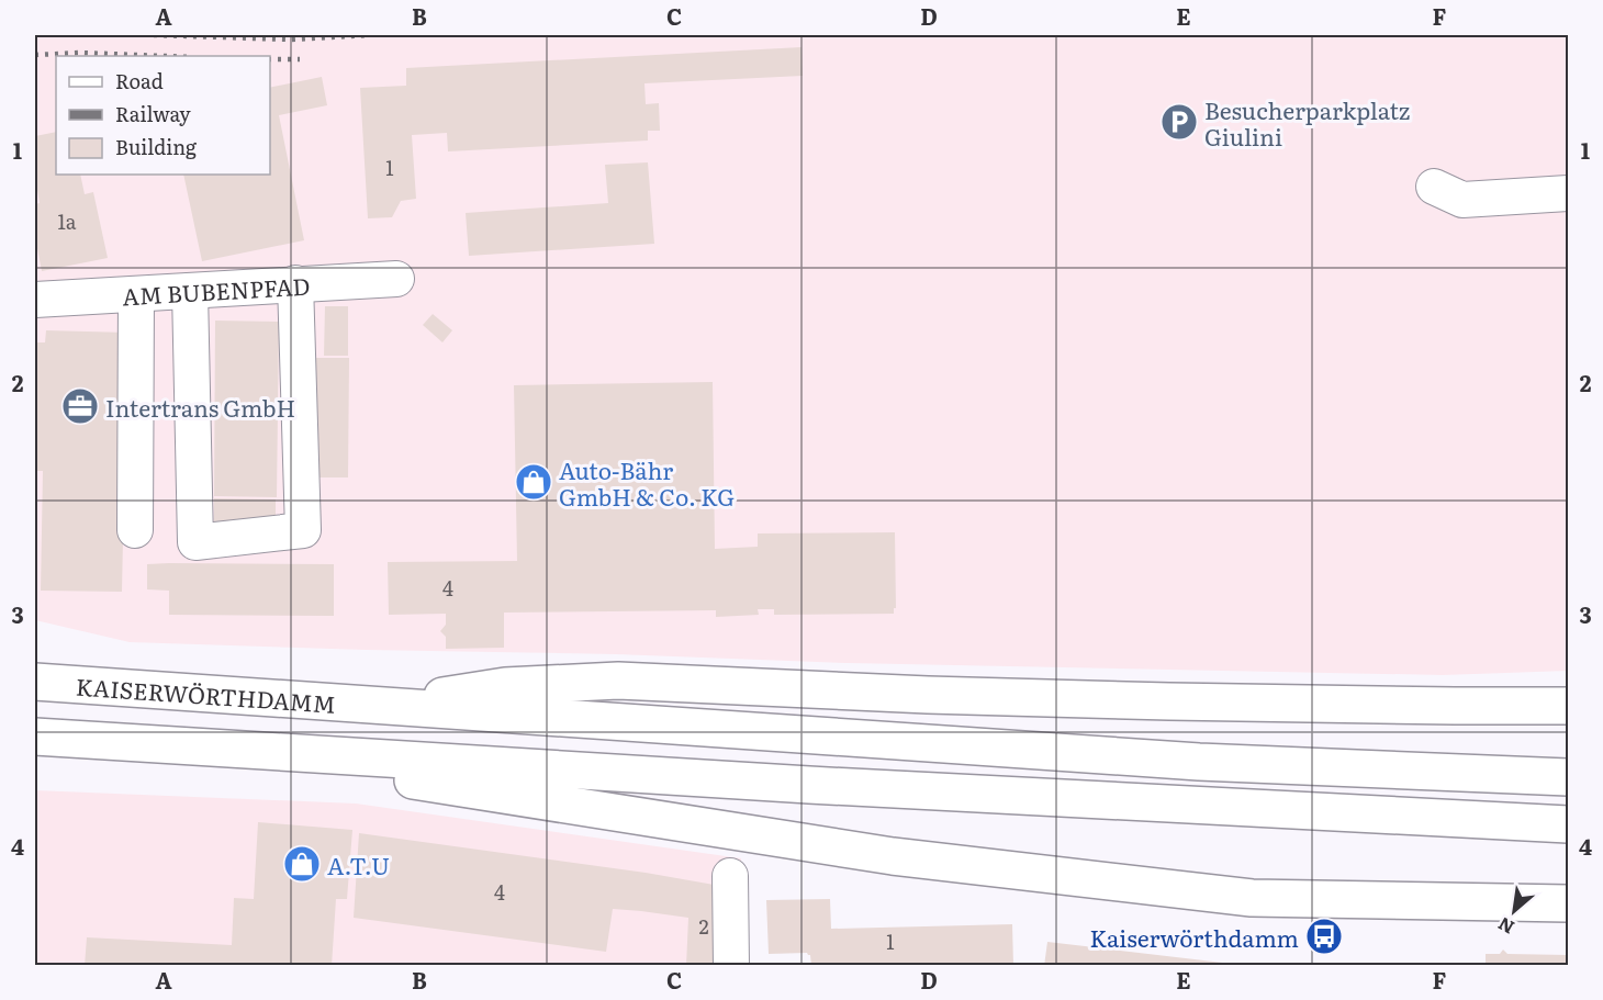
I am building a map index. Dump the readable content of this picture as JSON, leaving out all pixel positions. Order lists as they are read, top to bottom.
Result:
{
  "streets": {
    "highway": ["KAISERWÖRTHDAMM"],
    "street": ["AM BUBENPFAD"]
  },
  "places": {
    "parking": ["Besucherparkplatz Giulini"],
    "office": ["Intertrans GmbH"],
    "shop": ["Auto-Bähr GmbH & Co. KG", "A.T.U"],
    "bus stop": ["Kaiserwörthdamm"]
  },
  "house_numbers": [
    "1",
    "1a",
    "4",
    "4",
    "2",
    "1"
  ],
  "legend": ["Road", "Railway", "Building"],
  "north": "bottom left",
  "grid": {
    "columns": [
      "A",
      "B",
      "C",
      "D",
      "E",
      "F"
    ],
    "rows": [
      "1",
      "2",
      "3",
      "4"
    ]
  }
}
